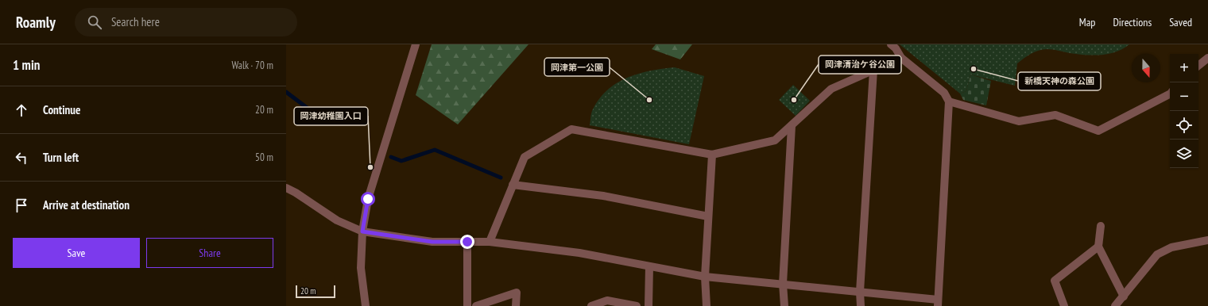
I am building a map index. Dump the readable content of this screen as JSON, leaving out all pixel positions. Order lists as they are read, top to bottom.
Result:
{
  "places": [
    "新橋天神の森公園",
    "岡津第一公園",
    "岡津清治ケ谷公園",
    "岡津幼稚園入口"
  ],
  "scale_bar": "20 m",
  "north": "bottom",
  "page": {
    "header": "Roamly",
    "search": "Search here",
    "nav": ["Map", "Directions", "Saved"],
    "heading": ["1 min", "Walk · 70 m"],
    "map_buttons": ["+", "−"],
    "list": [
      ["Continue", "20 m"],
      ["Turn left", "50 m"],
      "Arrive at destination"
    ],
    "buttons": ["Save", "Share"],
    "scale": "20 m"
  }
}
